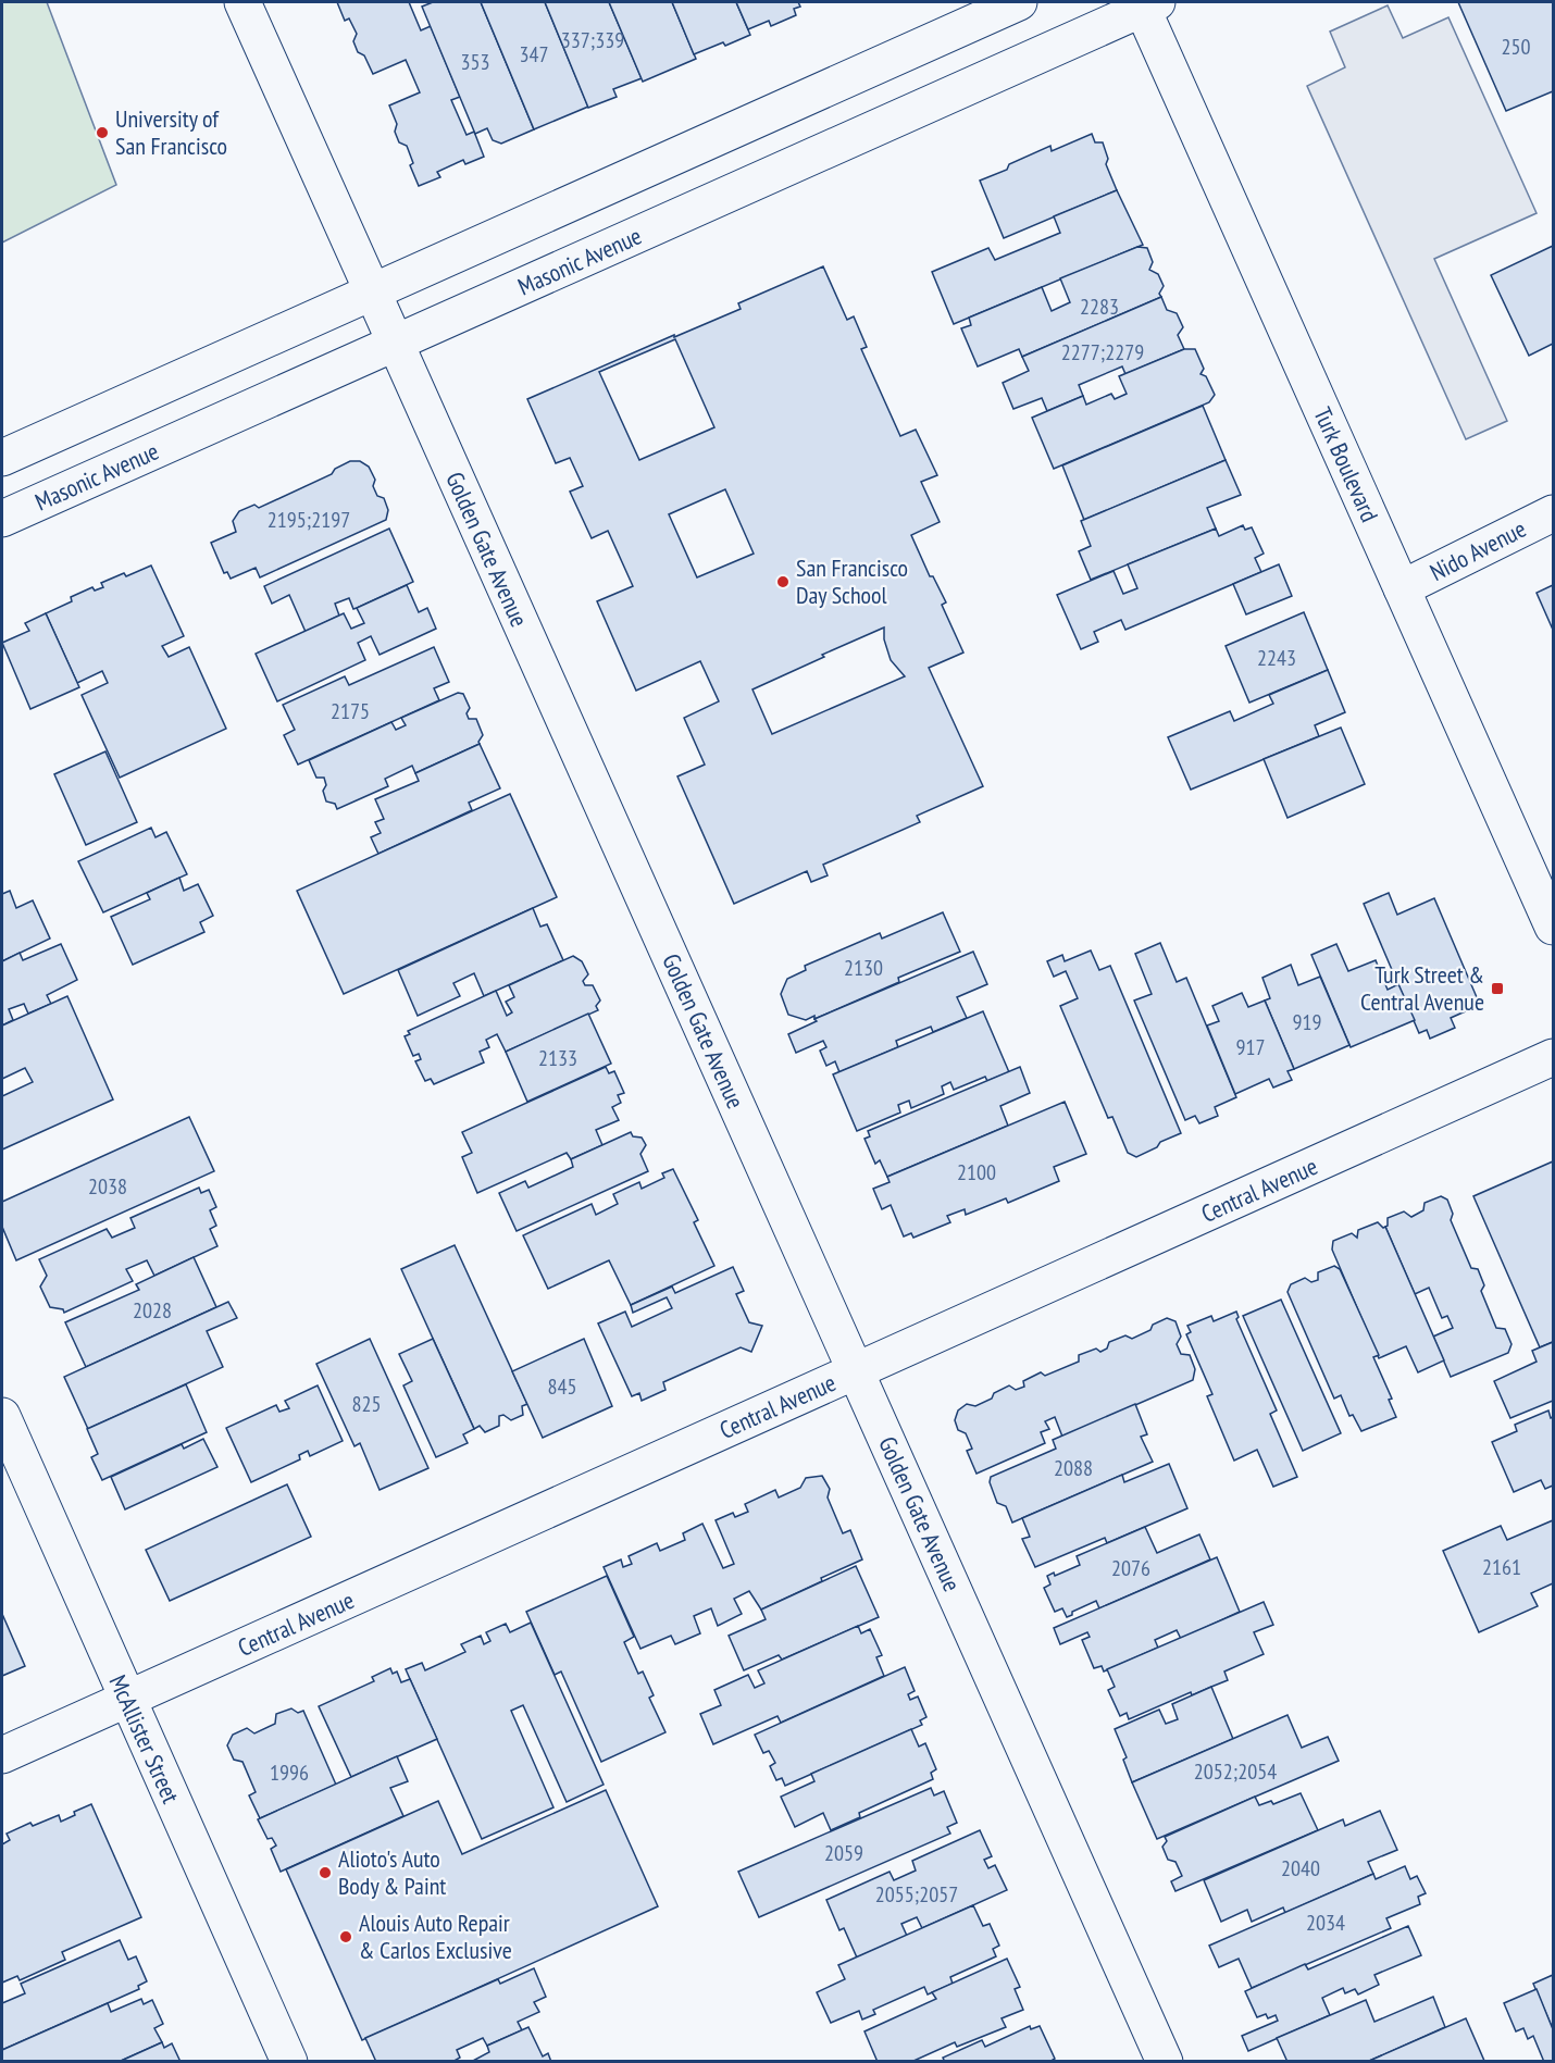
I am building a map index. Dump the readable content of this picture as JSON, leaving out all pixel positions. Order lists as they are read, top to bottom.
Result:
{
  "streets": {
    "street": [
      "Masonic Avenue",
      "Turk Boulevard",
      "Golden Gate Avenue",
      "Nido Avenue",
      "Central Avenue",
      "McAllister Street"
    ]
  },
  "crossings": [
    ["Masonic Avenue", "Turk Boulevard"],
    ["Masonic Avenue", "Golden Gate Avenue"],
    ["Turk Boulevard", "Nido Avenue"],
    ["Golden Gate Avenue", "Central Avenue"],
    ["Central Avenue", "McAllister Street"]
  ],
  "places": {
    "other": [
      "University of San Francisco",
      "San Francisco Day School",
      "Alioto's Auto Body & Paint",
      "Alouis Auto Repair & Carlos Exclusive"
    ],
    "transit": ["Turk Street & Central Avenue"]
  },
  "house_numbers": [
    "337;339",
    "250",
    "347",
    "353",
    "2283",
    "2277;2279",
    "2195;2197",
    "2243",
    "2175",
    "2130",
    "919",
    "917",
    "2133",
    "2100",
    "2038",
    "2028",
    "845",
    "825",
    "2088",
    "2161",
    "2076",
    "2052;2054",
    "1996",
    "2059",
    "2040",
    "2055;2057",
    "2034"
  ]
}
